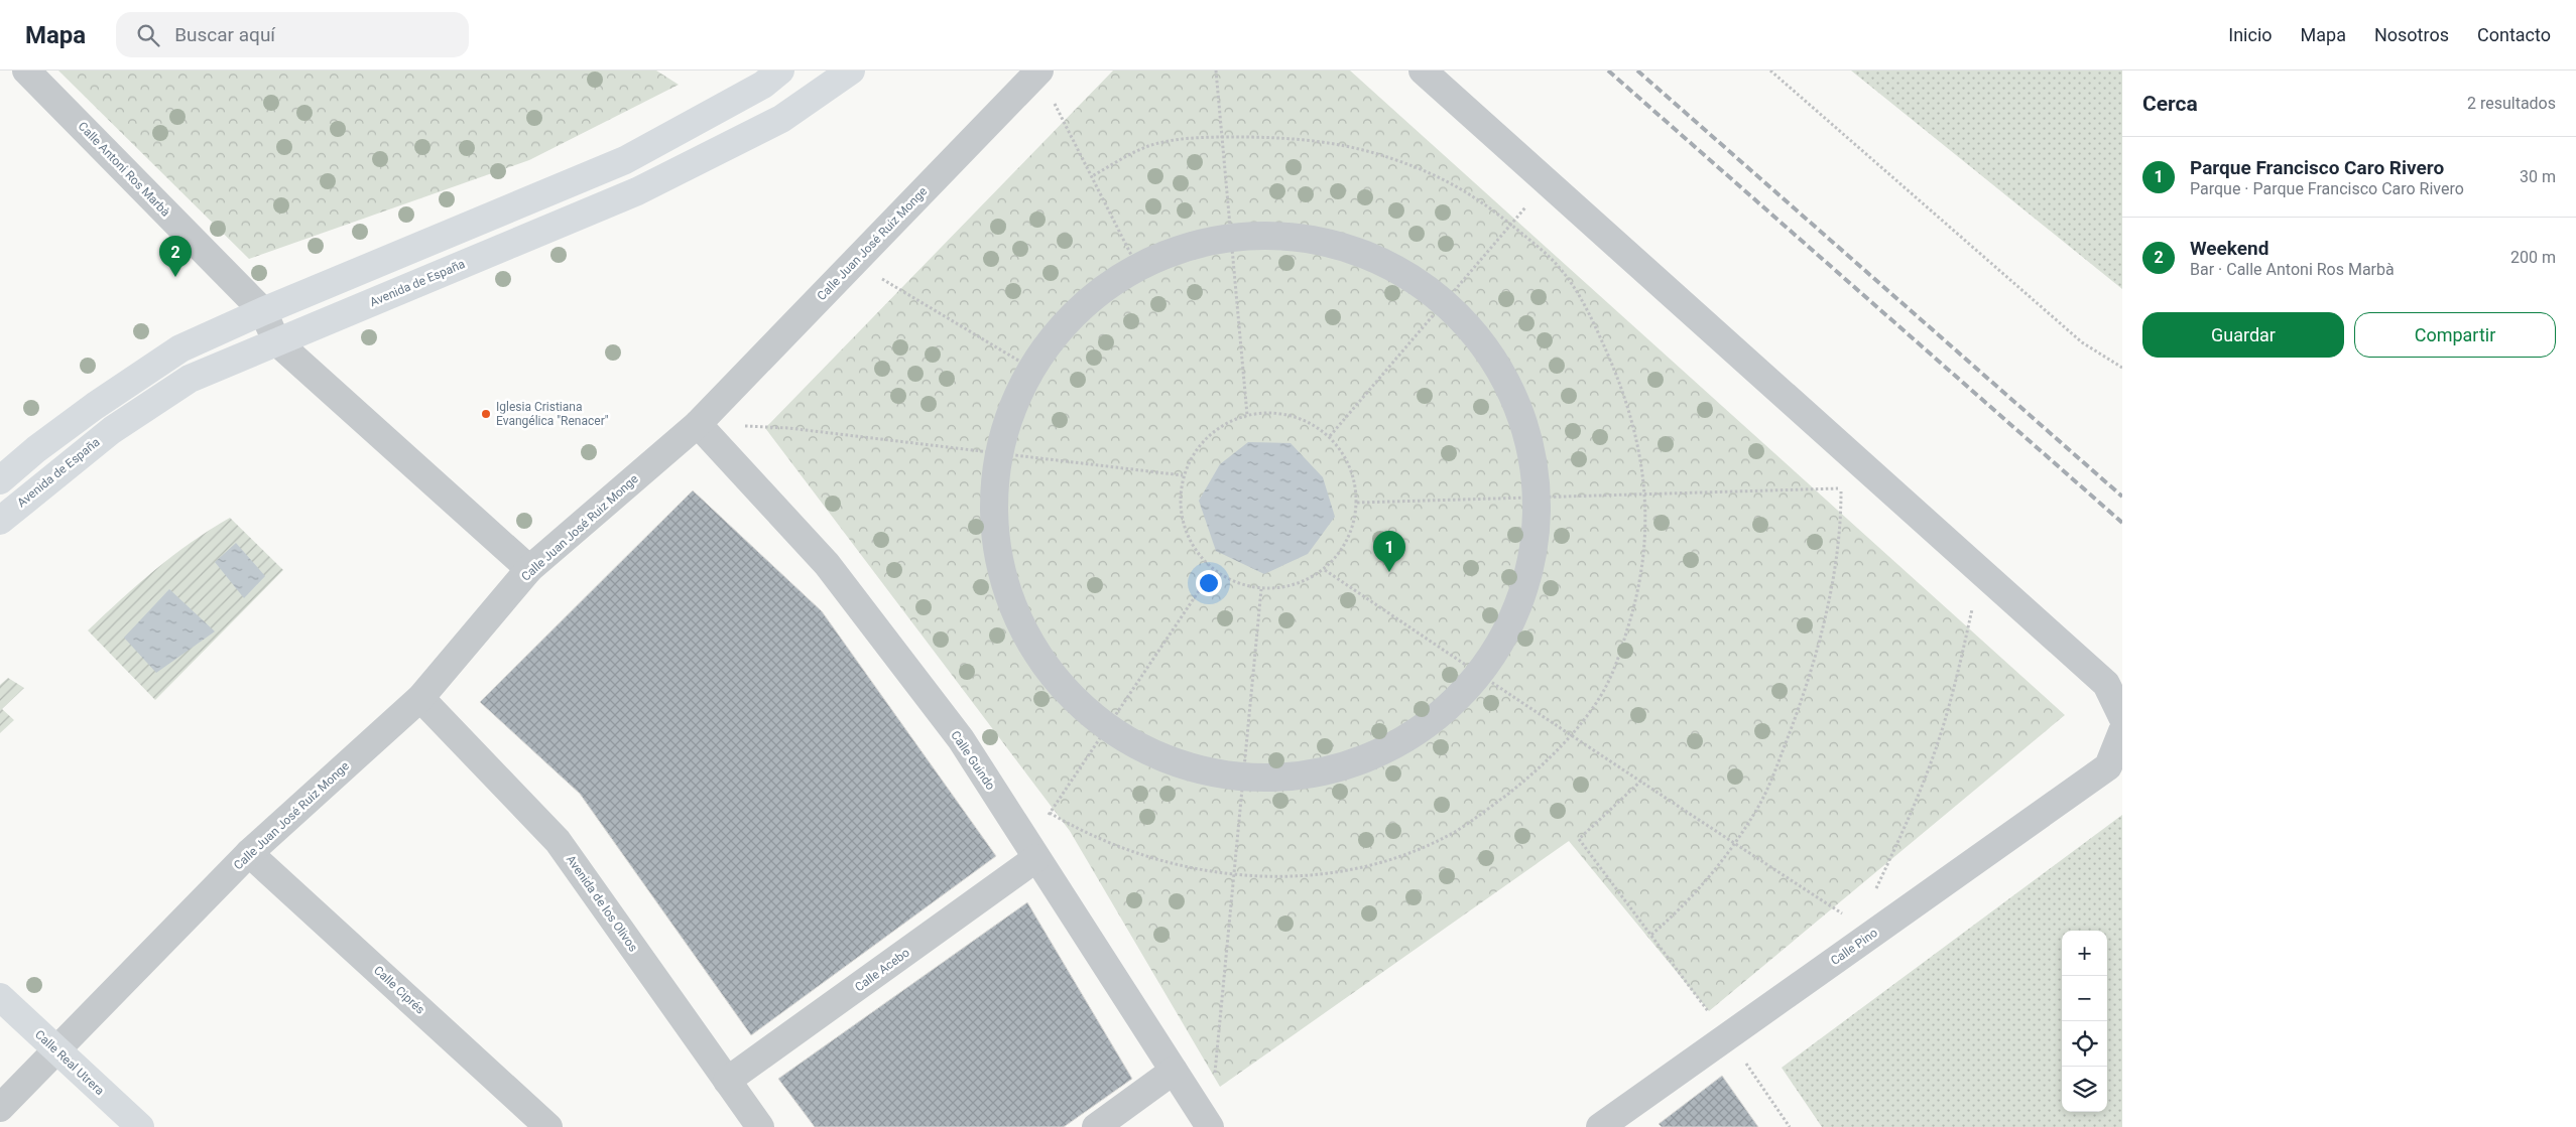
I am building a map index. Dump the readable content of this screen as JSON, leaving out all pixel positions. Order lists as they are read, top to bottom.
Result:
{
  "streets": {
    "main road": ["Avenida de España", "Calle Real Utrera"],
    "street": [
      "Calle Antoni Ros Marbà",
      "Calle Juan José Ruiz Monge",
      "Calle Guindo",
      "Avenida de los Olivos",
      "Calle Pino",
      "Calle Acebo",
      "Calle Ciprés"
    ]
  },
  "crossings": [
    ["Calle Juan José Ruiz Monge", "Calle Guindo"],
    ["Calle Juan José Ruiz Monge", "Avenida de los Olivos"],
    ["Calle Juan José Ruiz Monge", "Calle Ciprés"],
    ["Calle Juan José Ruiz Monge", "Calle Real Utrera"],
    ["Calle Guindo", "Calle Acebo"],
    ["Avenida de los Olivos", "Calle Acebo"]
  ],
  "places": ["Iglesia Cristiana Evangélica \"Renacer\""],
  "page": {
    "header": "Mapa",
    "search": "Buscar aquí",
    "nav": [
      "Inicio",
      "Mapa",
      "Nosotros",
      "Contacto"
    ],
    "heading": ["Cerca", "2 resultados"],
    "list": [
      {
        "mark": "1",
        "name": "Parque Francisco Caro Rivero",
        "note": "Parque · Parque Francisco Caro Rivero",
        "value": "30 m"
      },
      {
        "mark": "2",
        "name": "Weekend",
        "note": "Bar · Calle Antoni Ros Marbà",
        "value": "200 m"
      }
    ],
    "pins": ["2", "1"],
    "buttons": ["Guardar", "Compartir"],
    "map_buttons": ["+", "−"]
  }
}
